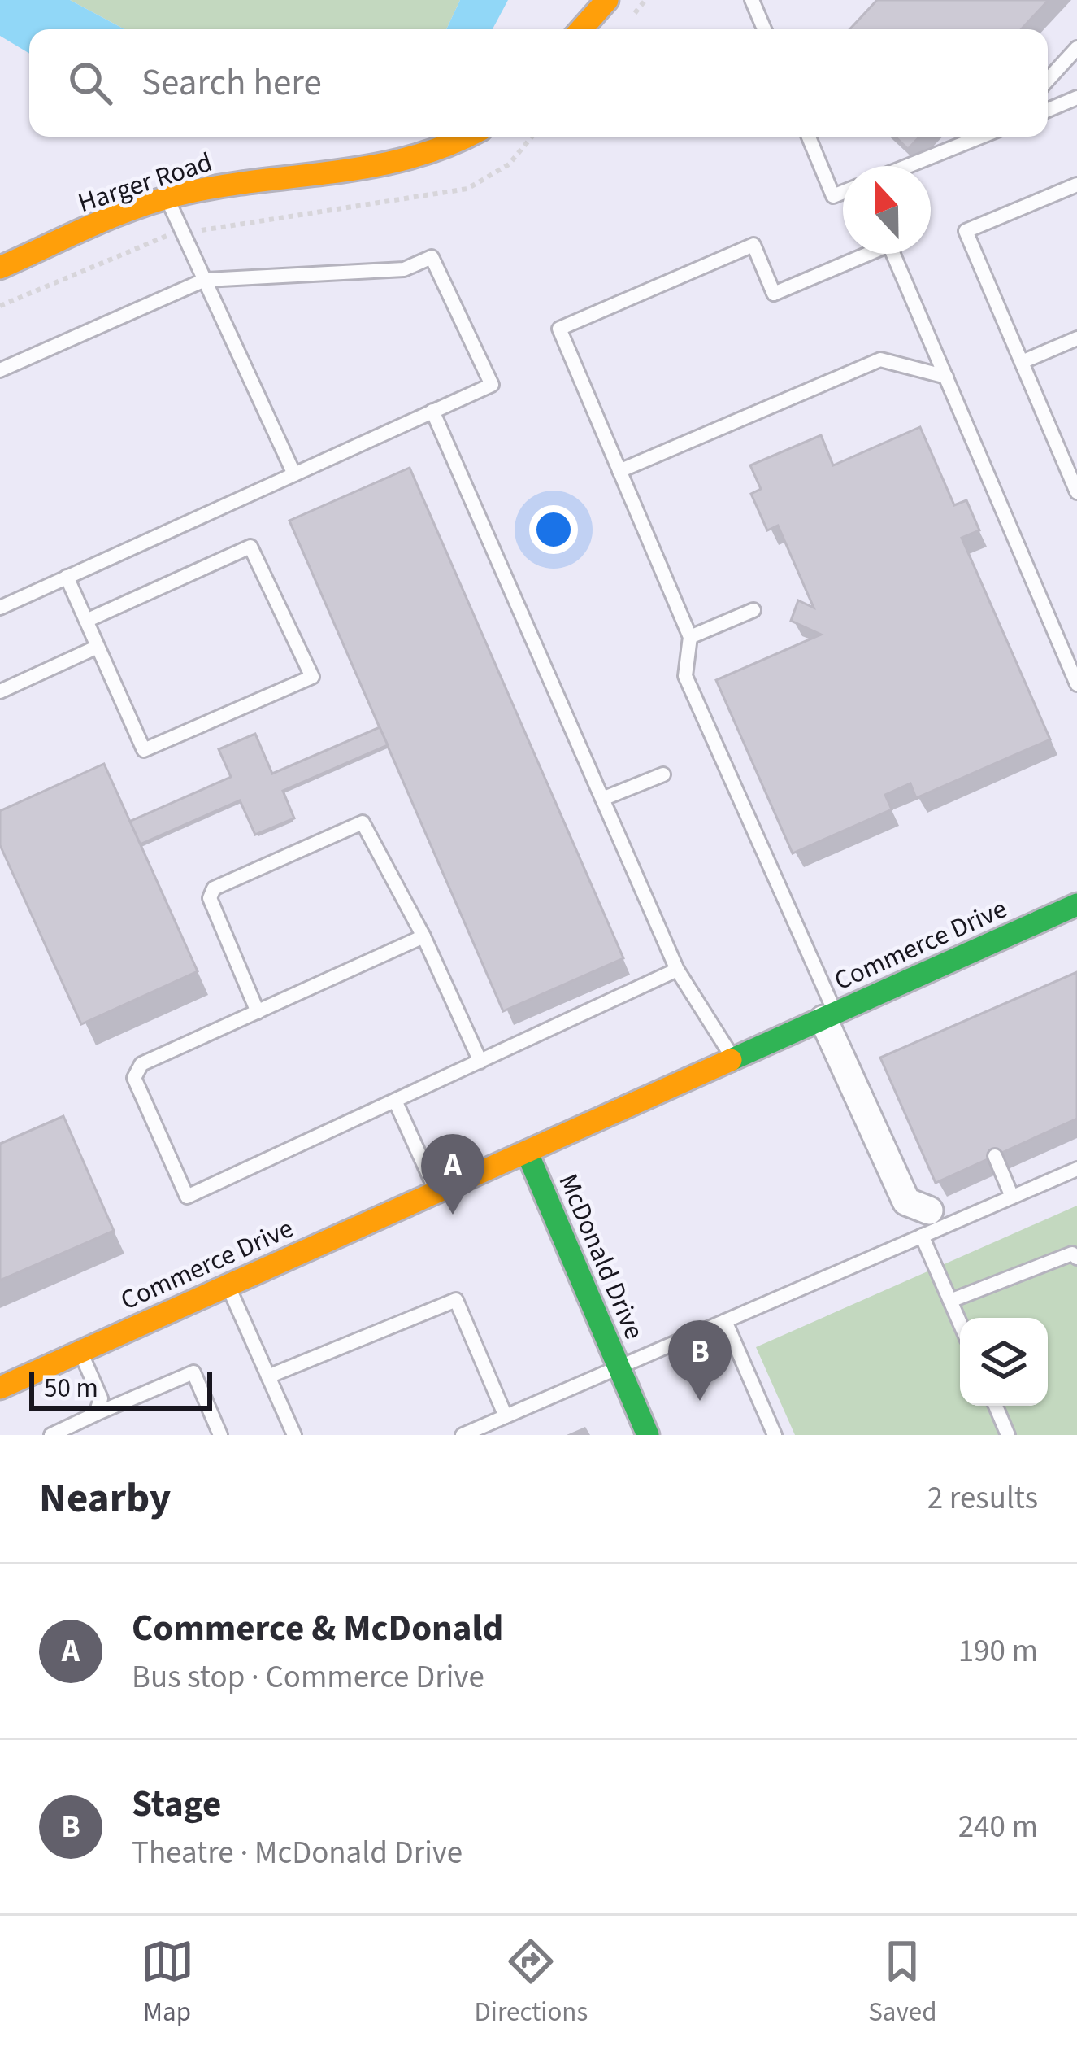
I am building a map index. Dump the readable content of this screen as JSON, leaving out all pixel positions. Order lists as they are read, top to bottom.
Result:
{
  "streets": {
    "street": ["Harger Road", "Commerce Drive", "McDonald Drive"]
  },
  "crossings": [
    ["Commerce Drive", "McDonald Drive"]
  ],
  "scale_bar": "50 m",
  "north": "top",
  "page": {
    "search": "Search here",
    "pins": ["A", "B"],
    "scale": "50 m",
    "heading": ["Nearby", "2 results"],
    "list": [
      {
        "mark": "A",
        "name": "Commerce & McDonald",
        "note": "Bus stop · Commerce Drive",
        "value": "190 m"
      },
      {
        "mark": "B",
        "name": "Stage",
        "note": "Theatre · McDonald Drive",
        "value": "240 m"
      }
    ],
    "nav": ["Map", "Directions", "Saved"]
  }
}
